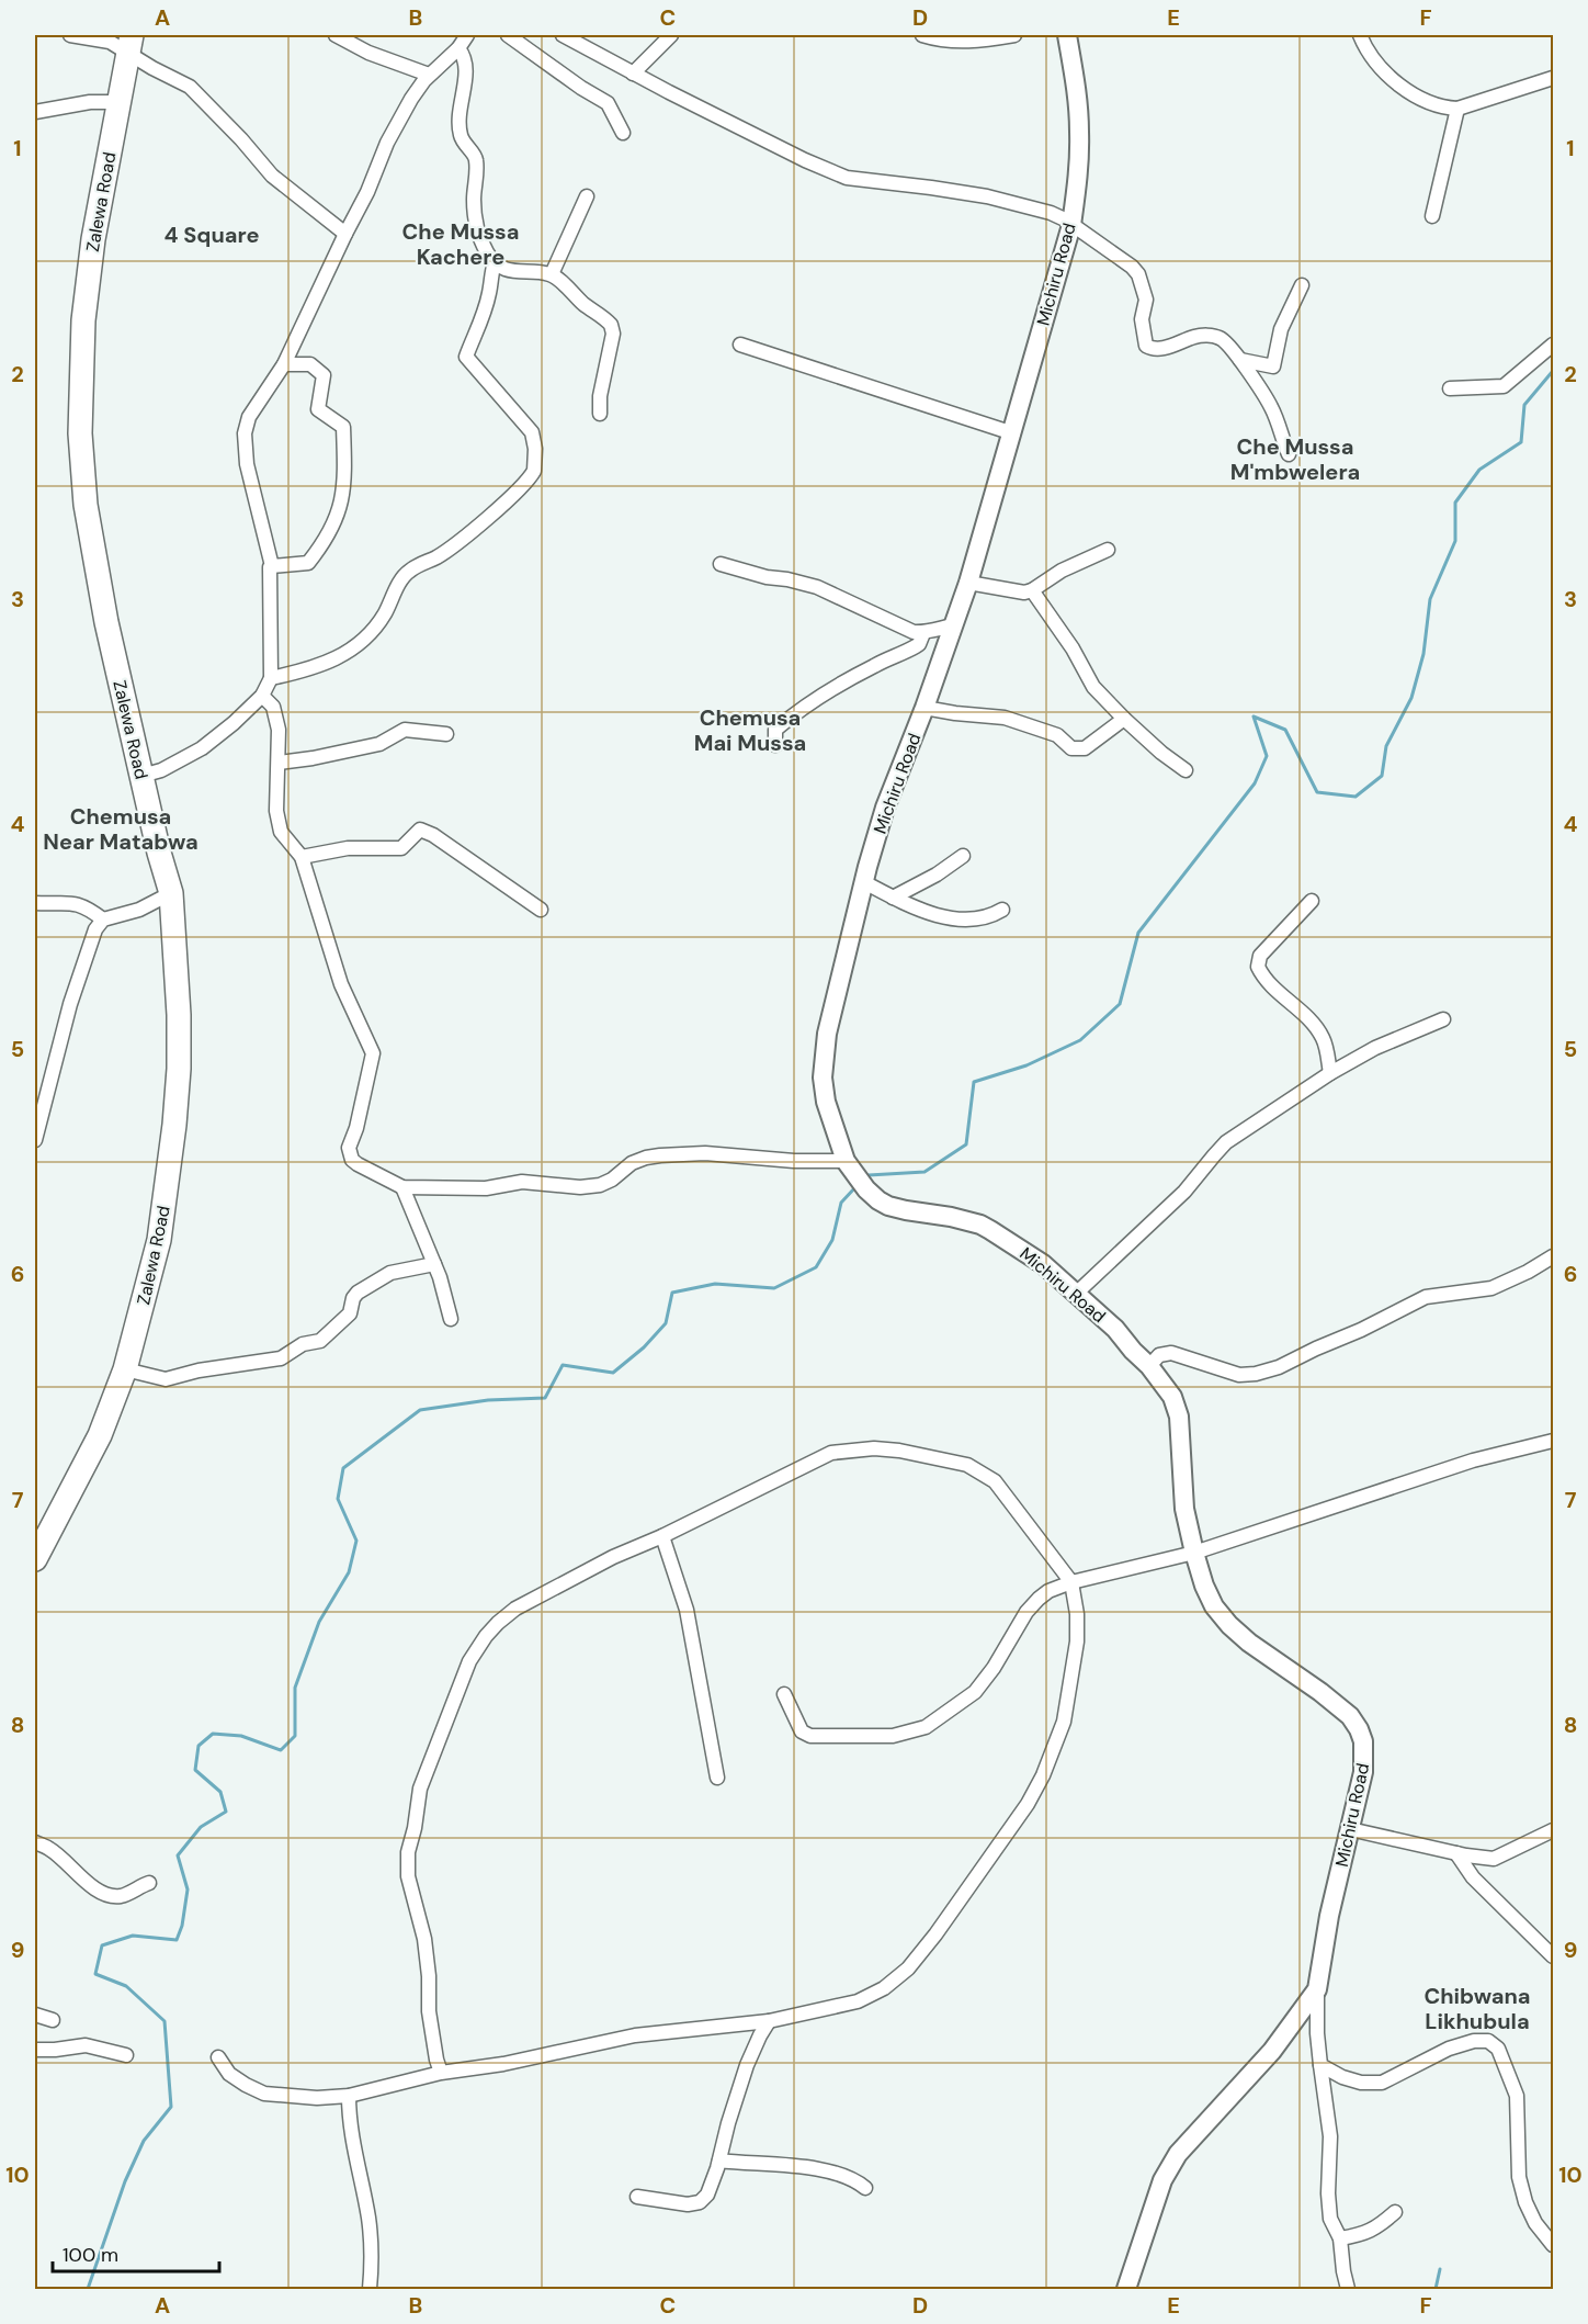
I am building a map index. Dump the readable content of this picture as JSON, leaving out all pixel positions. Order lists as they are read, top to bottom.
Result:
{
  "streets": {
    "highway": ["Zalewa Road"],
    "street": ["Michiru Road"]
  },
  "districts": [
    "Che Mussa Kachere",
    "4 Square",
    "Che Mussa M'mbwelera",
    "Chemusa Mai Mussa",
    "Chemusa Near Matabwa",
    "Chibwana Likhubula"
  ],
  "scale_bar": "100 m",
  "grid": {
    "columns": [
      "A",
      "B",
      "C",
      "D",
      "E",
      "F"
    ],
    "rows": [
      "1",
      "2",
      "3",
      "4",
      "5",
      "6",
      "7",
      "8",
      "9",
      "10"
    ]
  }
}
